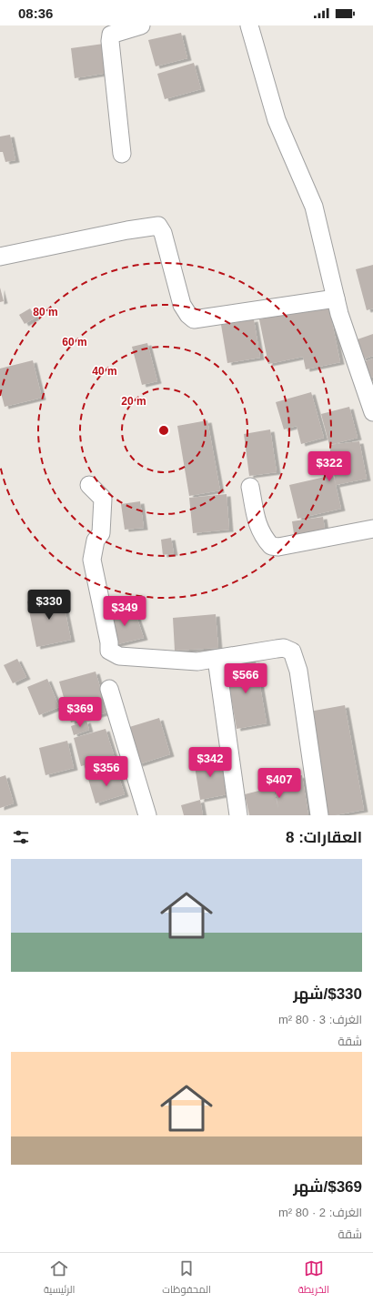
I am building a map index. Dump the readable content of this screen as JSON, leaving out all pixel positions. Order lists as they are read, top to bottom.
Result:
{
  "page": {
    "status": "08:36",
    "price": [
      "$322",
      "$330",
      "$349",
      "$566",
      "$369",
      "$342",
      "$356",
      "$407"
    ],
    "heading": "العقارات: 8",
    "list": [
      {
        "name": "$330/شهر",
        "note": "الغرف: 3 · 80 m² · شقة"
      },
      {
        "name": "$369/شهر",
        "note": "الغرف: 2 · 80 m² · شقة"
      }
    ],
    "tabs": ["الخريطة", "المحفوظات", "الرئيسية"]
  },
  "rings": [
    "80 m",
    "60 m",
    "40 m",
    "20 m"
  ]
}
